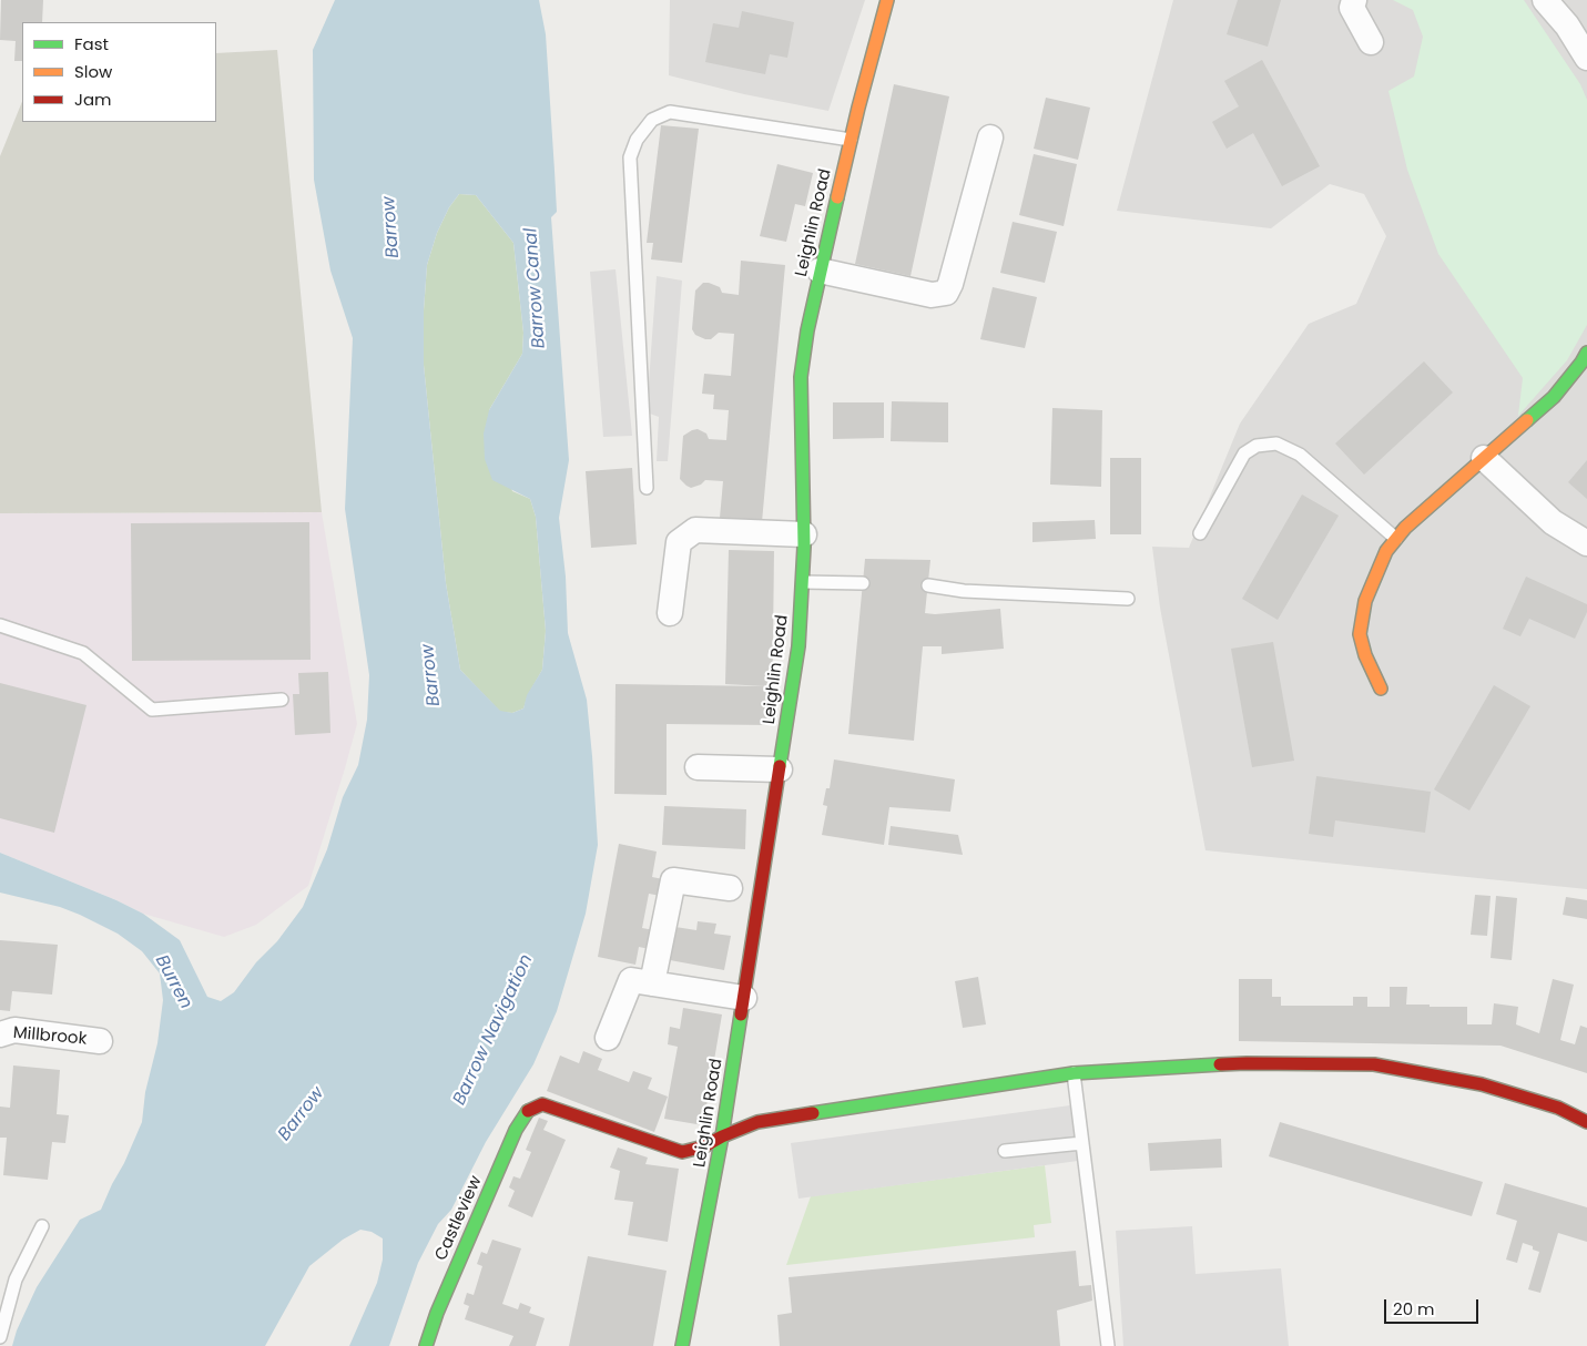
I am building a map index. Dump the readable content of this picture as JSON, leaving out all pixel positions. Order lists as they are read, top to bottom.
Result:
{
  "streets": {
    "street": ["Leighlin Road", "Millbrook", "Castleview"]
  },
  "crossings": [
    ["Leighlin Road", "Castleview"]
  ],
  "water": [
    "Barrow",
    "Barrow Canal",
    "Burren",
    "Barrow Navigation"
  ],
  "legend": ["Fast", "Slow", "Jam"],
  "scale_bar": "20 m"
}
